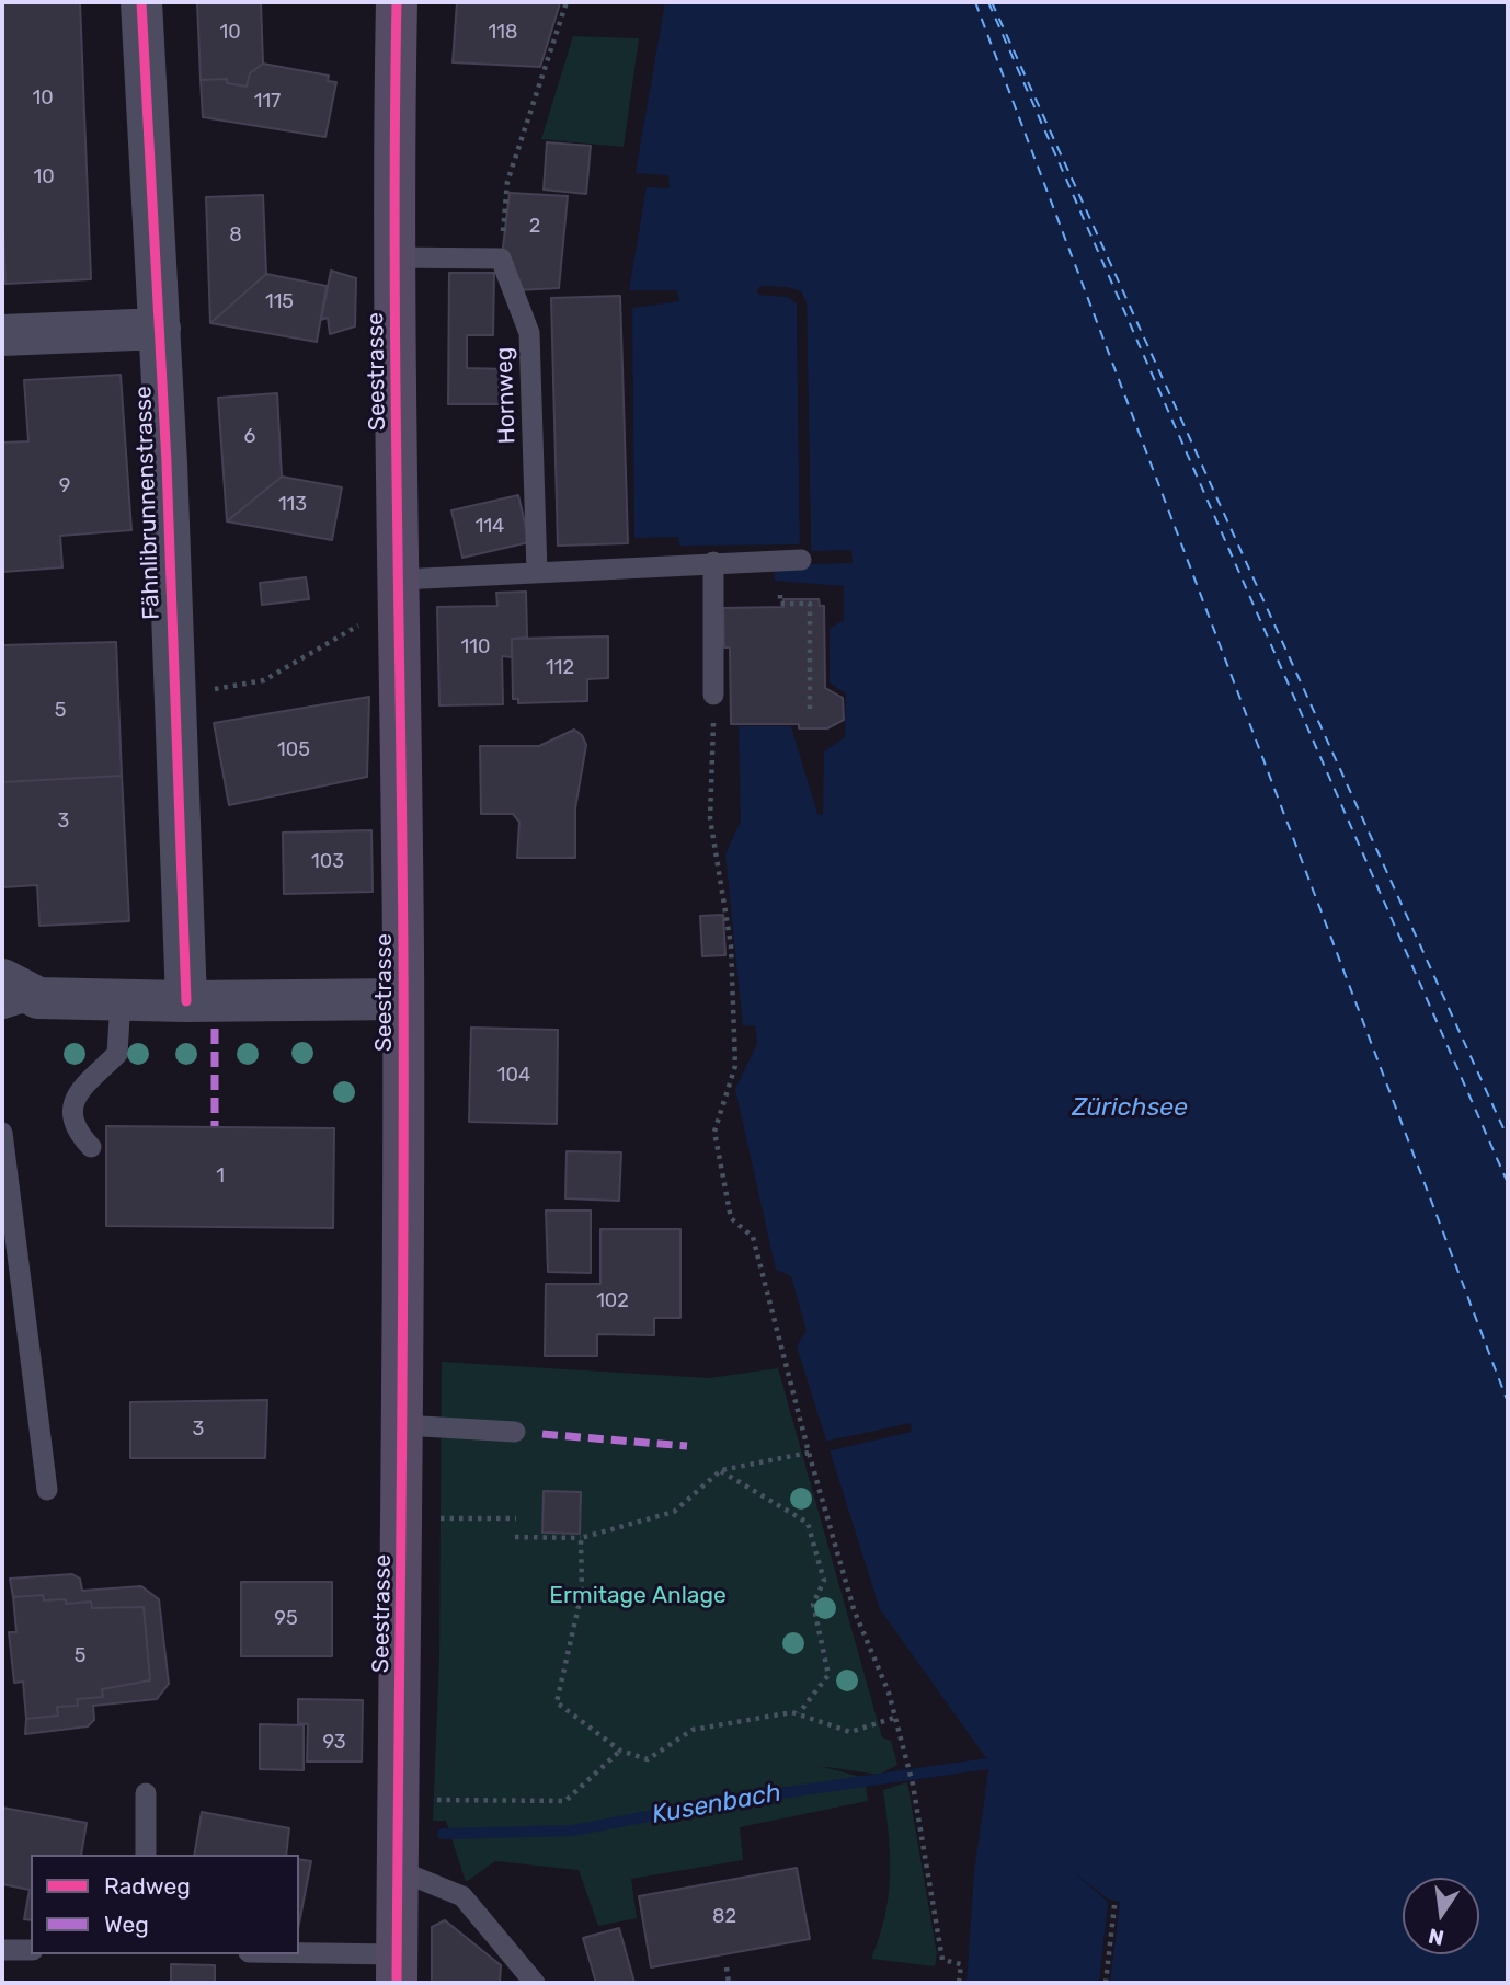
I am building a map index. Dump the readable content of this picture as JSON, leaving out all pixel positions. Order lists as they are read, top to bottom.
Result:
{
  "streets": {
    "main road": ["Seestrasse"],
    "street": ["Fähnlibrunnenstrasse"],
    "lane": ["Hornweg"]
  },
  "water": ["Zürichsee", "Kusenbach"],
  "parks": ["Ermitage Anlage"],
  "house_numbers": [
    "10",
    "118",
    "10",
    "117",
    "10",
    "2",
    "8",
    "115",
    "6",
    "9",
    "113",
    "114",
    "110",
    "112",
    "5",
    "105",
    "3",
    "103",
    "104",
    "1",
    "102",
    "3",
    "95",
    "5",
    "93",
    "82"
  ],
  "legend": ["Radweg", "Weg"],
  "north": "bottom"
}
